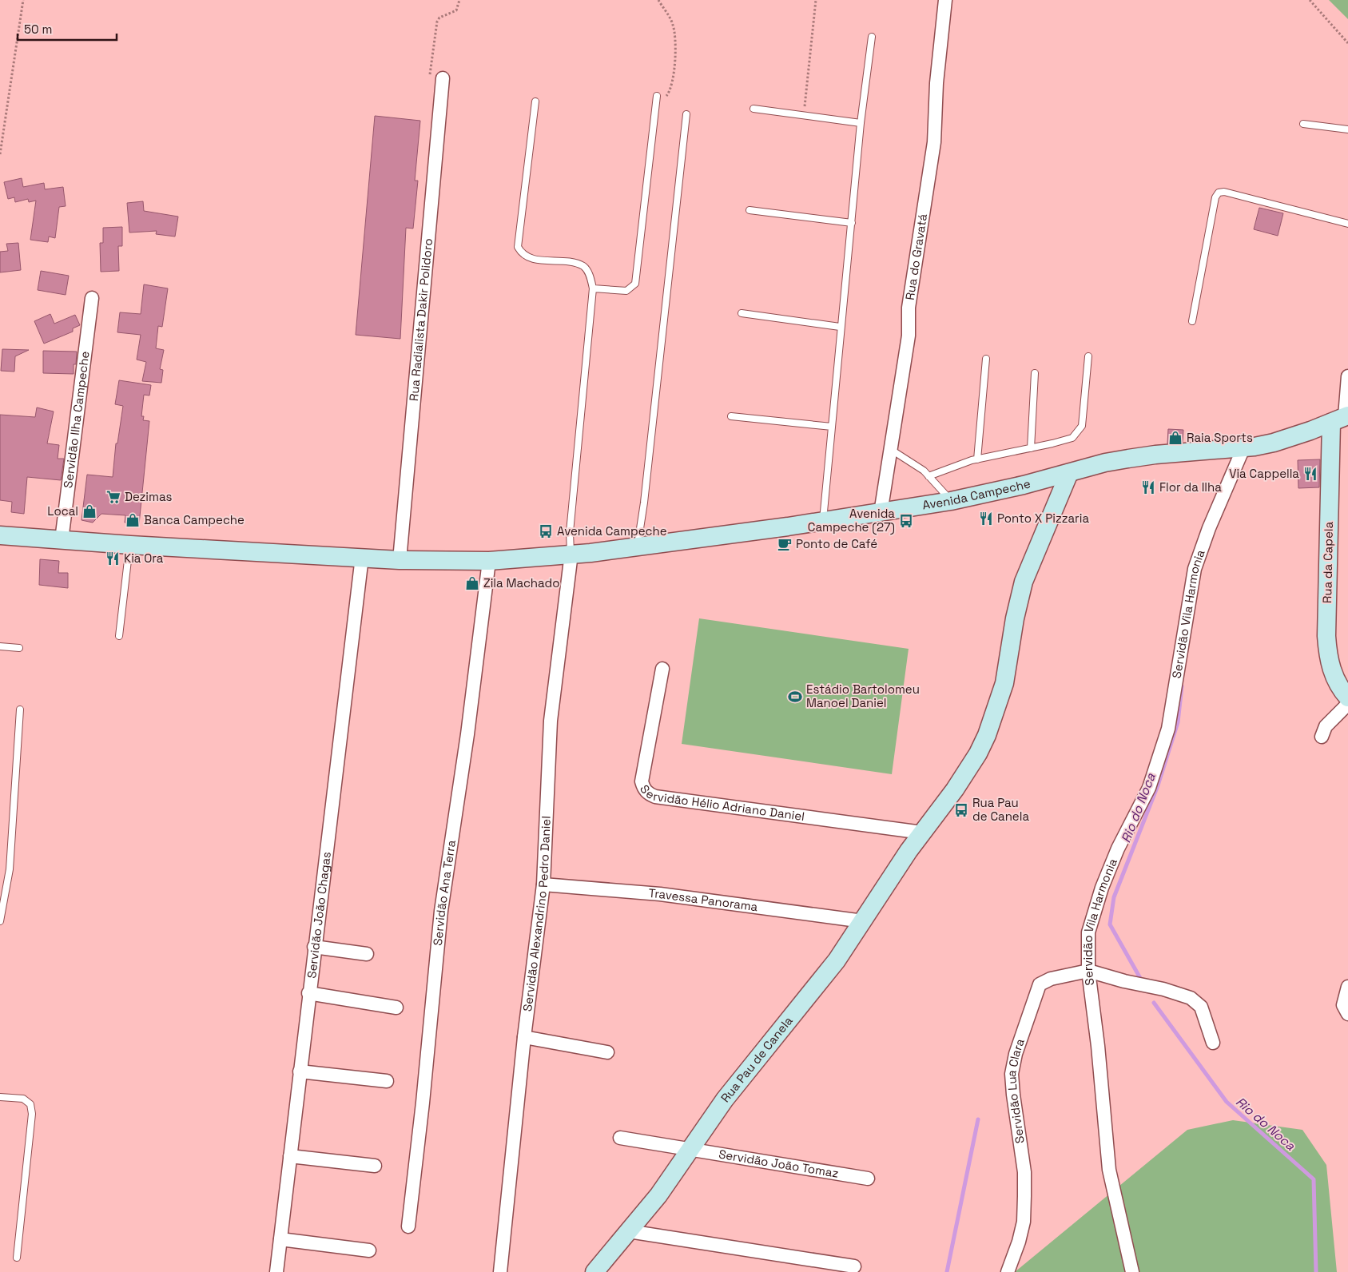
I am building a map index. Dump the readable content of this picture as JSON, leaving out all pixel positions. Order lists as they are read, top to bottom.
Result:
{
  "streets": {
    "main road": ["Avenida Campeche", "Rua da Capela", "Rua Pau de Canela"],
    "street": [
      "Rua do Gravatá",
      "Rua Radialista Dakir Polidoro",
      "Servidão Ilha Campeche",
      "Servidão Vila Harmonia",
      "Servidão Hélio Adriano Daniel",
      "Servidão Ana Terra",
      "Travessa Panorama",
      "Servidão Alexandrino Pedro Daniel",
      "Servidão João Chagas",
      "Servidão Lua Clara",
      "Servidão João Tomaz"
    ]
  },
  "crossings": [
    ["Rua do Gravatá", "Avenida Campeche"],
    ["Rua Radialista Dakir Polidoro", "Avenida Campeche"],
    ["Servidão Ilha Campeche", "Avenida Campeche"],
    ["Avenida Campeche", "Rua da Capela"],
    ["Avenida Campeche", "Servidão Vila Harmonia"],
    ["Avenida Campeche", "Servidão Ana Terra"],
    ["Avenida Campeche", "Servidão Alexandrino Pedro Daniel"],
    ["Avenida Campeche", "Servidão João Chagas"],
    ["Avenida Campeche", "Rua Pau de Canela"],
    ["Servidão Vila Harmonia", "Servidão Lua Clara"],
    ["Servidão Hélio Adriano Daniel", "Rua Pau de Canela"],
    ["Travessa Panorama", "Servidão Alexandrino Pedro Daniel"],
    ["Travessa Panorama", "Rua Pau de Canela"],
    ["Rua Pau de Canela", "Servidão João Tomaz"]
  ],
  "water": ["Rio do Noca"],
  "places": {
    "shop": [
      "Raia Sports",
      "Local",
      "Banca Campeche",
      "Zila Machado"
    ],
    "restaurant": [
      "Via Cappella",
      "Flor da Ilha",
      "Ponto X Pizzaria",
      "Kia Ora"
    ],
    "supermarket": ["Dezimas"],
    "bus stop": ["Avenida Campeche (27)", "Avenida Campeche", "Rua Pau de Canela"],
    "cafe": ["Ponto de Café"],
    "sports": ["Estádio Bartolomeu Manoel Daniel"]
  },
  "scale_bar": "50 m"
}
